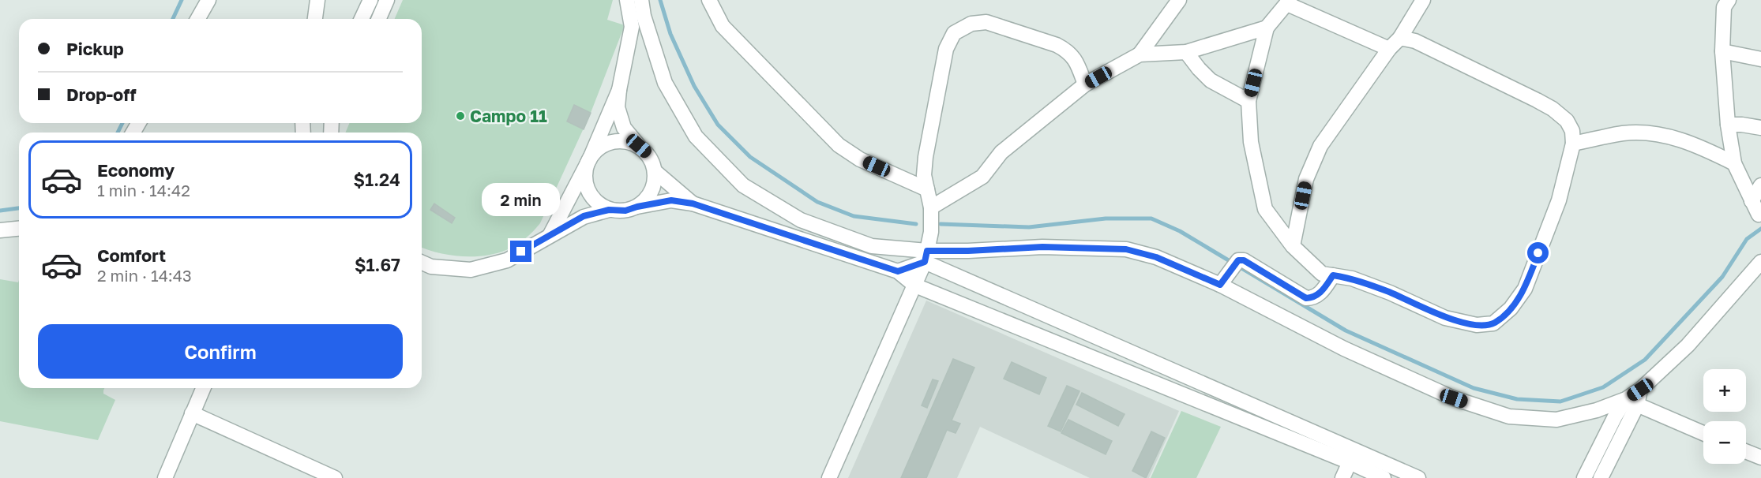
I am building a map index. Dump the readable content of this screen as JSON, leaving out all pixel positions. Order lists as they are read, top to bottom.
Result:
{
  "places": ["Campo 11"],
  "page": {
    "banner": ["Pickup", "Drop-off"],
    "list": [
      {
        "name": "Economy",
        "note": "1 min · 14:42",
        "value": "$1.24"
      },
      {
        "name": "Comfort",
        "note": "2 min · 14:43",
        "value": "$1.67"
      }
    ],
    "bubble": "2 min",
    "buttons": "Confirm",
    "map_buttons": ["+", "−"]
  }
}
